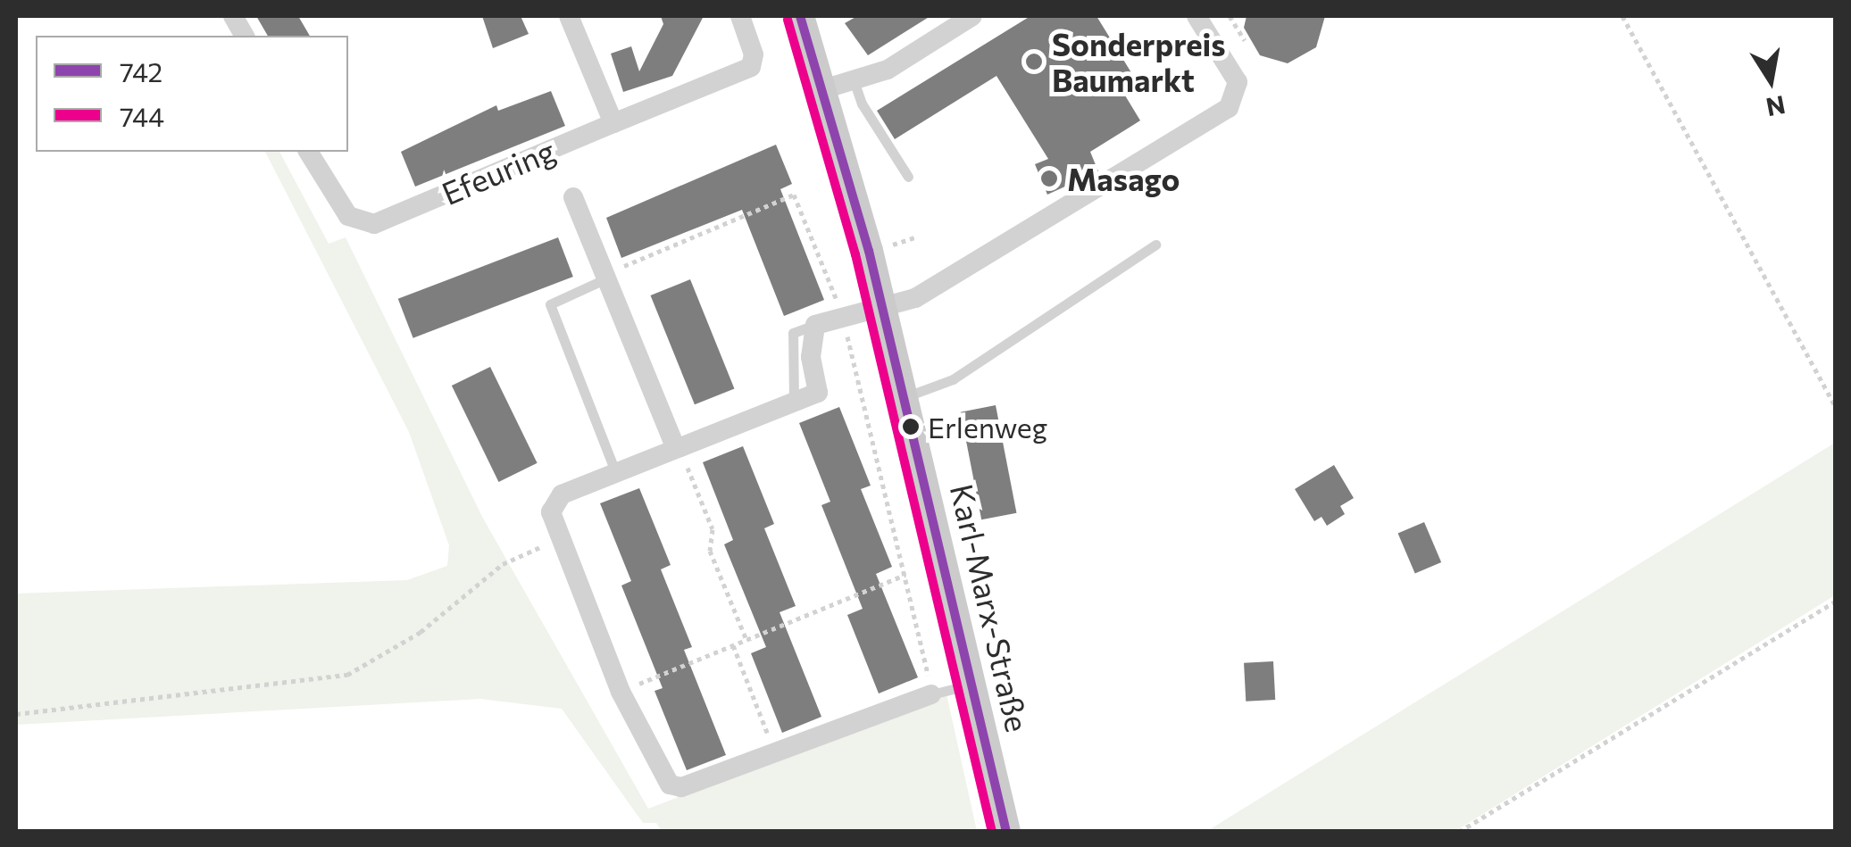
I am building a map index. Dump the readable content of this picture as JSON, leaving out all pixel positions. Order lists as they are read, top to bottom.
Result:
{
  "streets": {
    "main road": ["Karl-Marx-Straße"],
    "street": ["Efeuring"]
  },
  "places": ["Sonderpreis Baumarkt", "Masago", "Erlenweg"],
  "lines": ["transit line 742", "transit line 744"],
  "legend": ["742", "744"],
  "north": "bottom"
}
